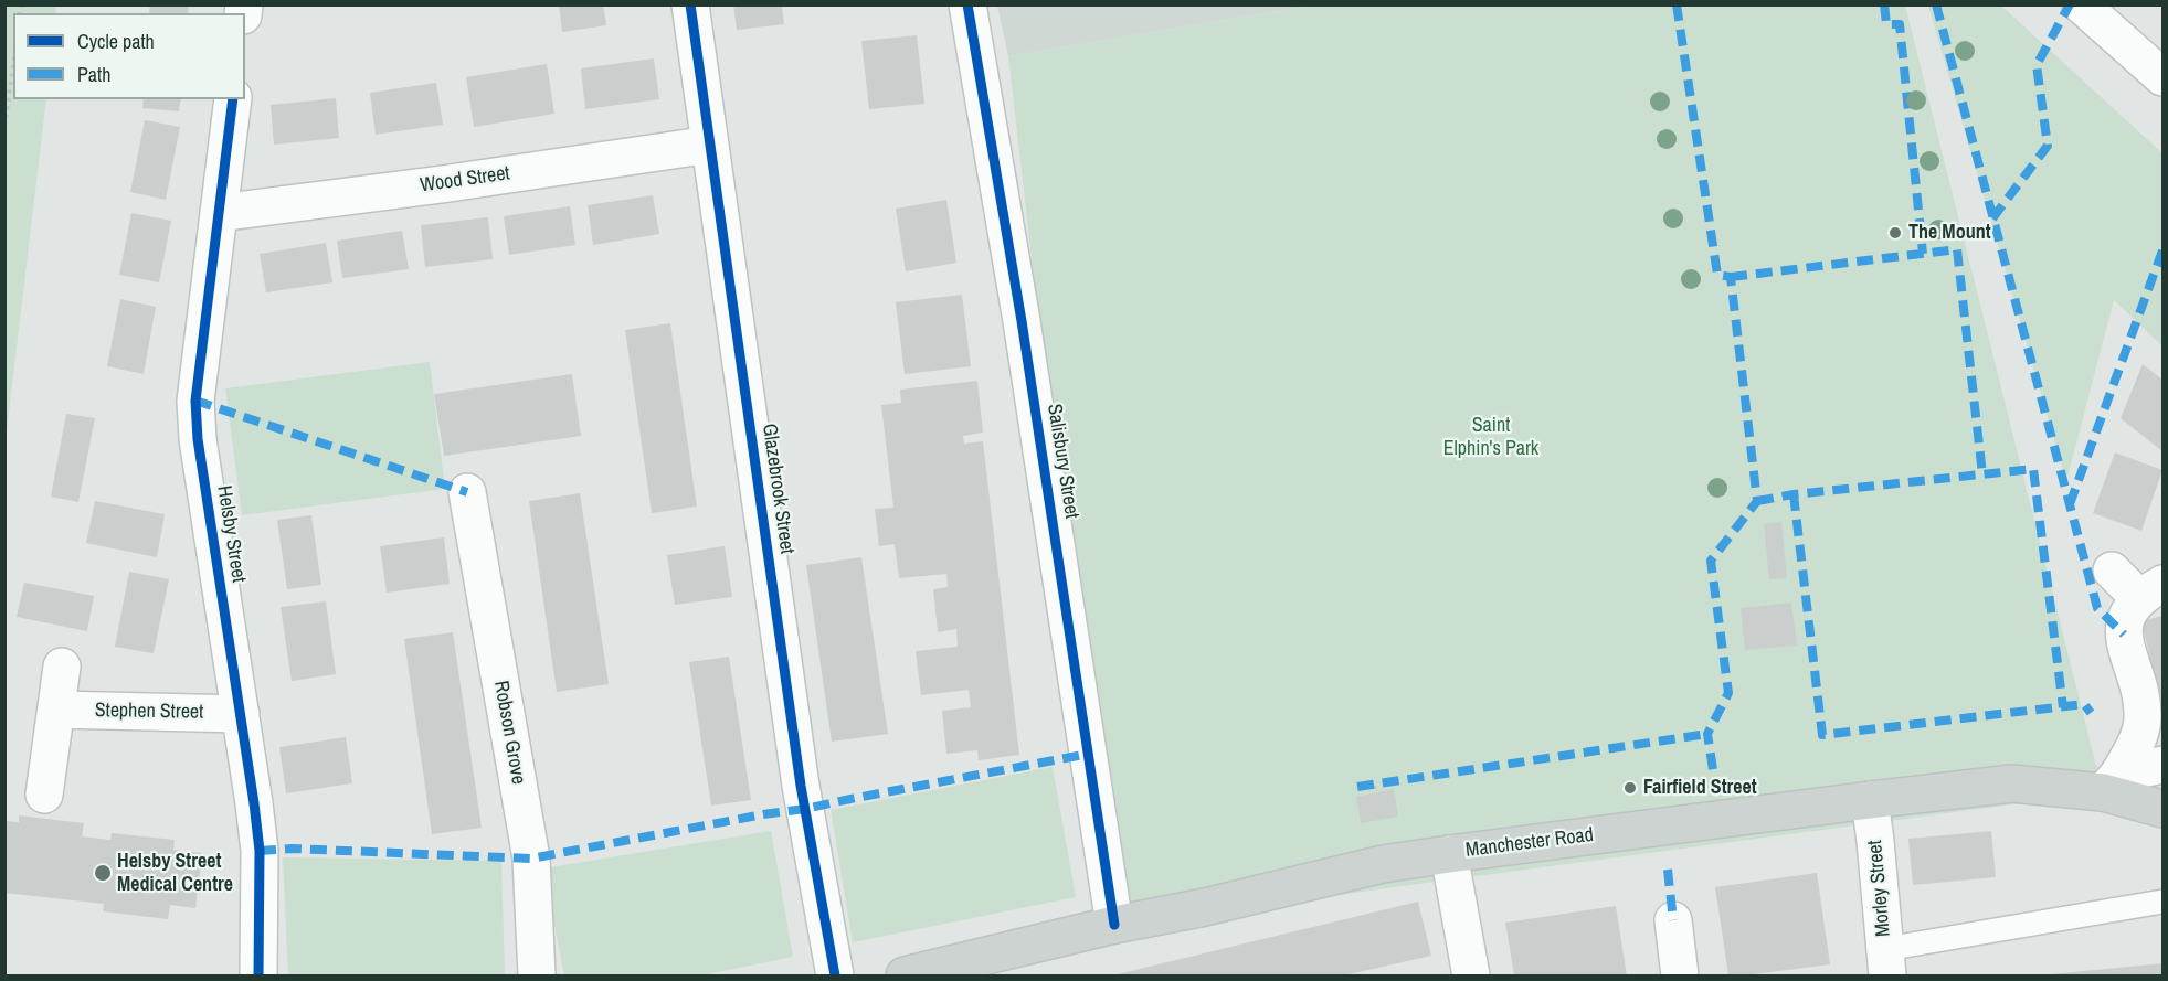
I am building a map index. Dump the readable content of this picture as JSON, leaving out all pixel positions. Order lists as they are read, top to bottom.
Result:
{
  "streets": {
    "main road": ["Manchester Road"],
    "street": [
      "Wood Street",
      "Salisbury Street",
      "Glazebrook Street",
      "Helsby Street",
      "Stephen Street",
      "Robson Grove",
      "Morley Street"
    ]
  },
  "crossings": [
    ["Wood Street", "Glazebrook Street"],
    ["Wood Street", "Helsby Street"],
    ["Salisbury Street", "Manchester Road"],
    ["Helsby Street", "Stephen Street"],
    ["Manchester Road", "Morley Street"]
  ],
  "parks": ["Saint Elphin's Park"],
  "places": ["The Mount", "Fairfield Street", "Helsby Street Medical Centre"],
  "legend": ["Cycle path", "Path"]
}
